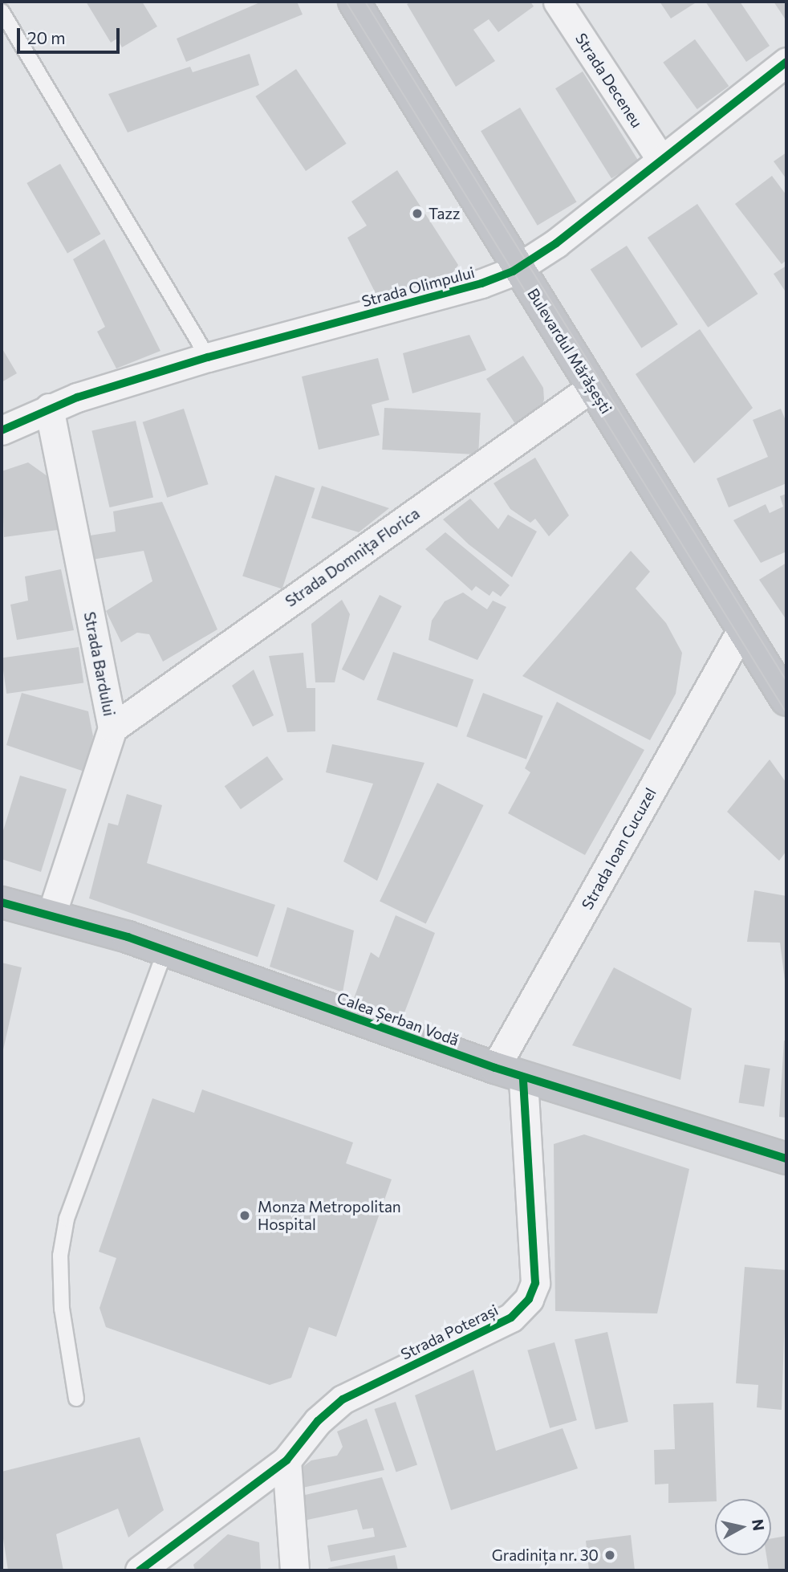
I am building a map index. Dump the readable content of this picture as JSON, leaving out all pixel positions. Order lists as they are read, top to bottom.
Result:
{
  "streets": {
    "street": [
      "Strada Deceneu",
      "Strada Olimpului",
      "Bulevardul Mărășești",
      "Strada Domnița Florica",
      "Strada Bardului",
      "Strada Ioan Cucuzel",
      "Calea Șerban Vodă",
      "Strada Poterași"
    ]
  },
  "crossings": [
    ["Strada Deceneu", "Strada Olimpului"],
    ["Strada Olimpului", "Bulevardul Mărășești"],
    ["Strada Olimpului", "Strada Bardului"],
    ["Bulevardul Mărășești", "Strada Domnița Florica"],
    ["Bulevardul Mărășești", "Strada Ioan Cucuzel"],
    ["Strada Domnița Florica", "Strada Bardului"],
    ["Strada Bardului", "Calea Șerban Vodă"],
    ["Strada Ioan Cucuzel", "Calea Șerban Vodă"],
    ["Calea Șerban Vodă", "Strada Poterași"]
  ],
  "places": ["Tazz", "Monza Metropolitan Hospital", "Gradinița nr. 30"],
  "scale_bar": "20 m",
  "north": "right"
}
